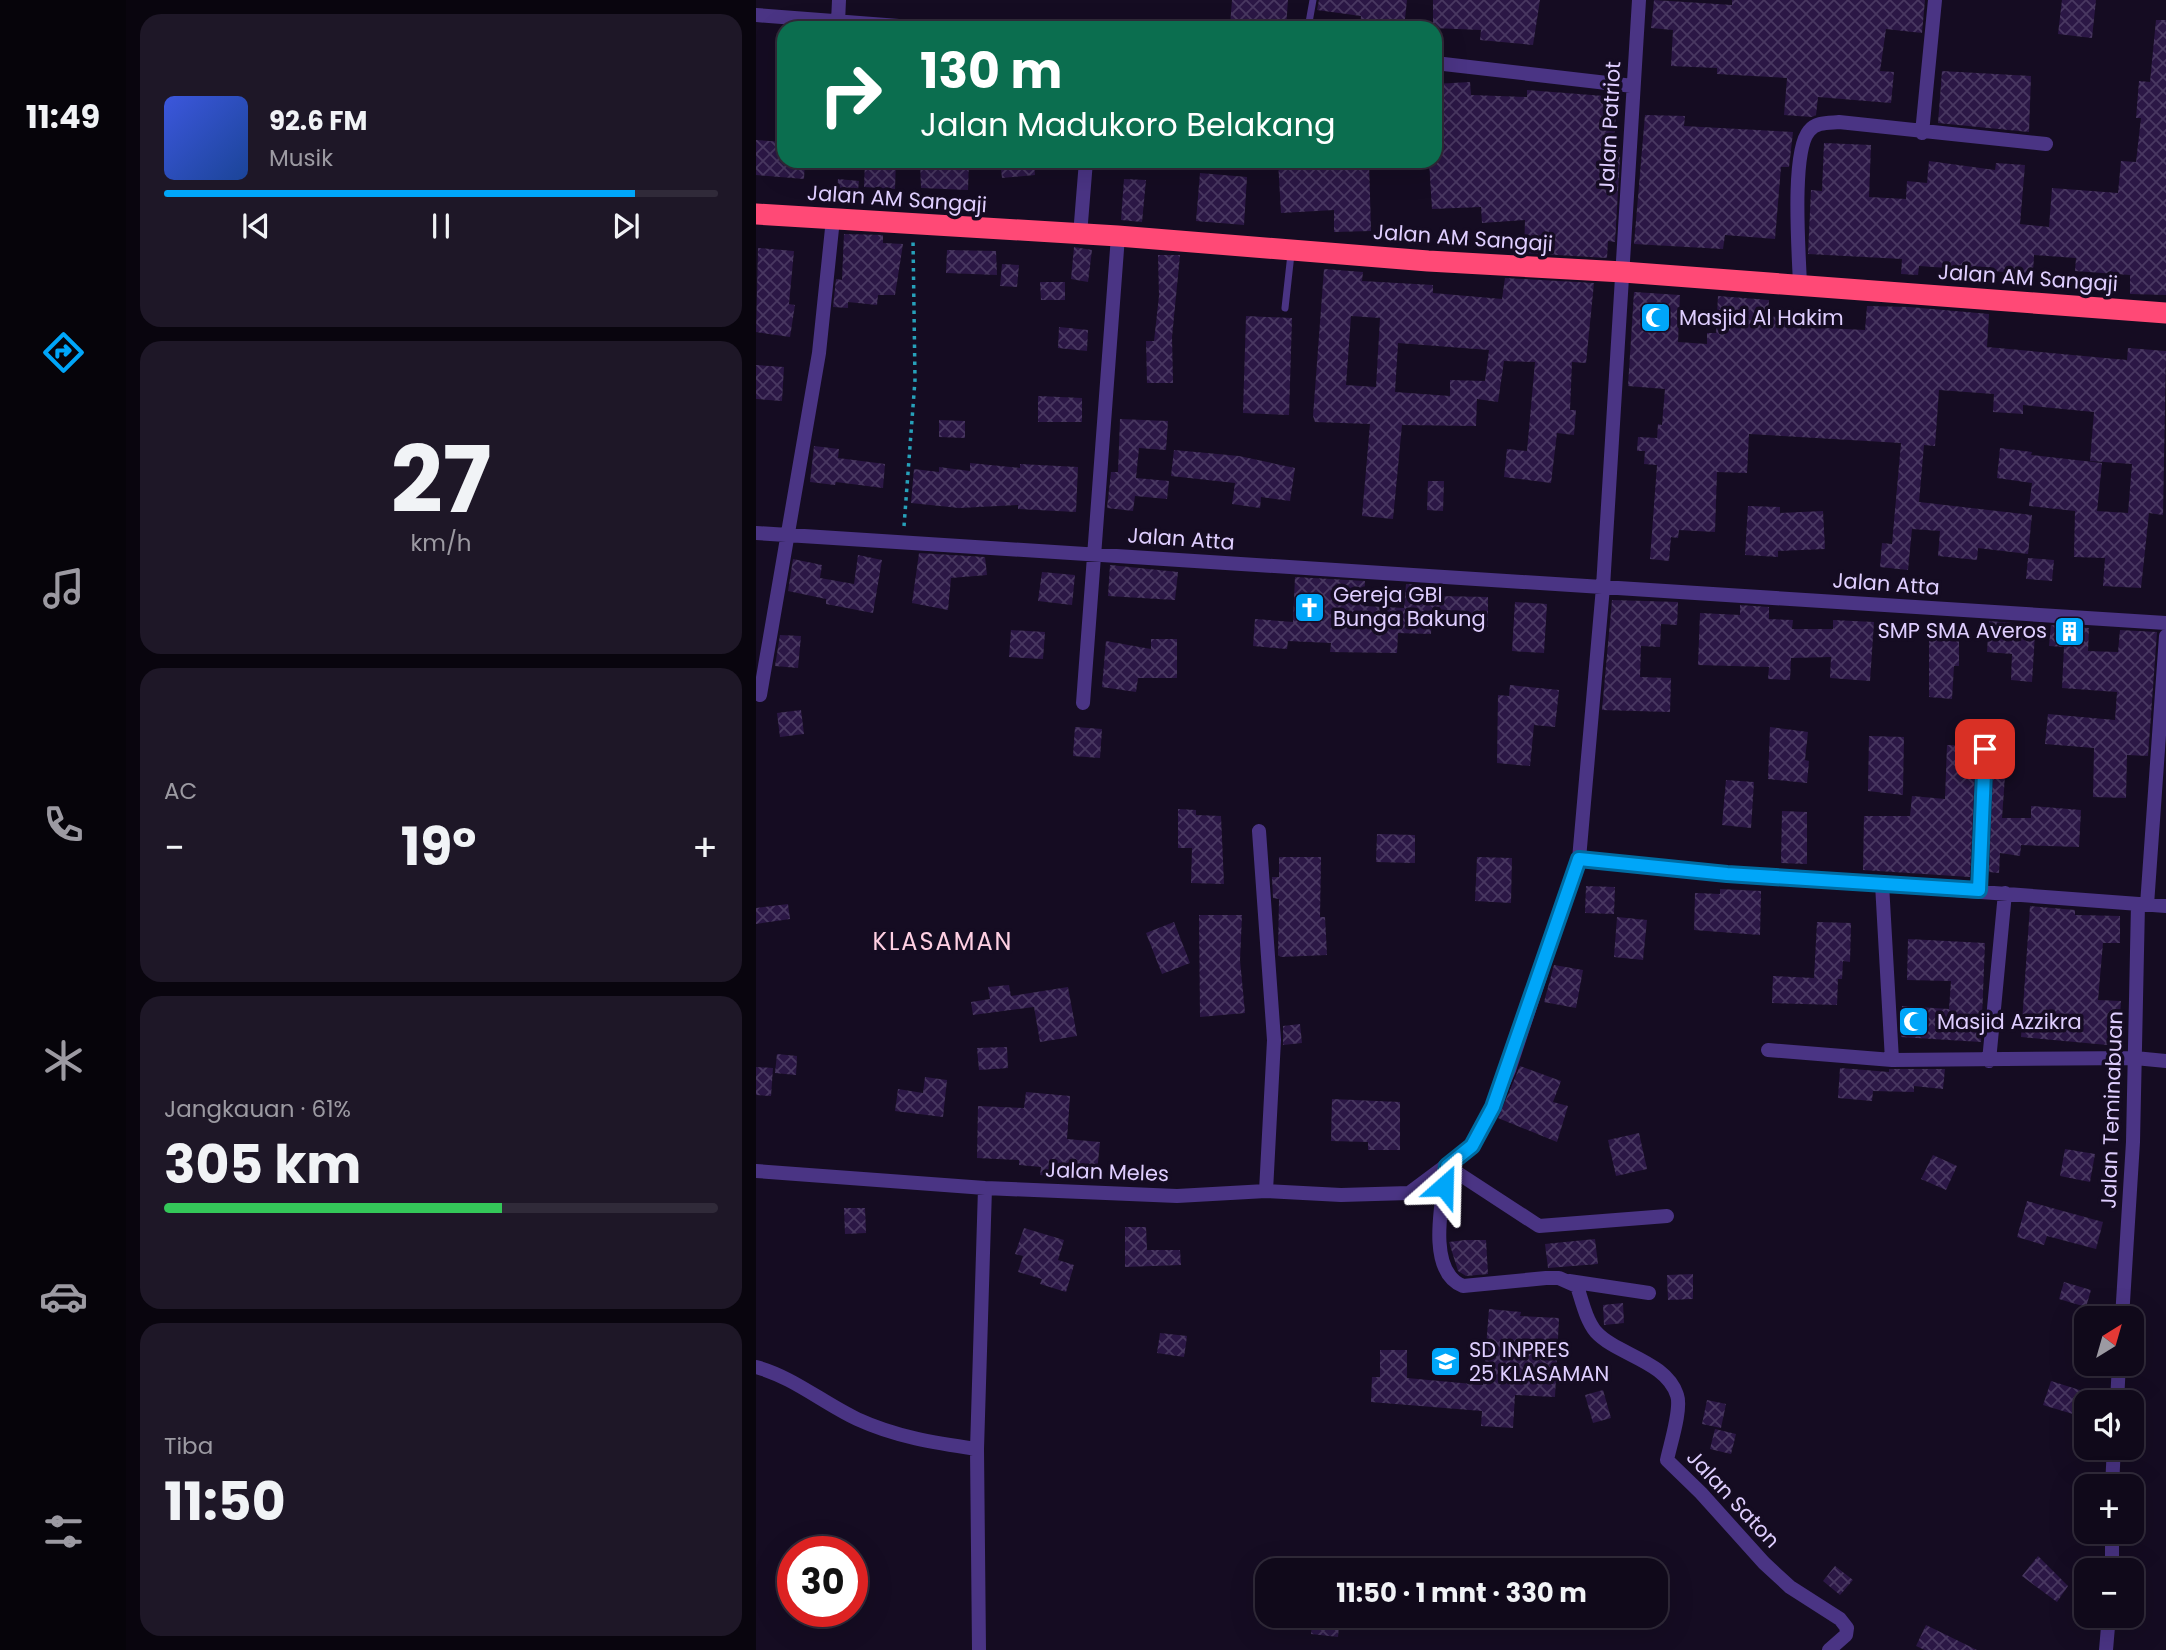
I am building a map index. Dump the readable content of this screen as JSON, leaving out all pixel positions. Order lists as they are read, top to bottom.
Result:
{
  "streets": {
    "highway": ["Jalan AM Sangaji"],
    "street": [
      "Jalan Patriot",
      "Jalan Atta",
      "Jalan Teminabuan",
      "Jalan Meles",
      "Jalan Saton"
    ]
  },
  "crossings": [
    ["Jalan Patriot", "Jalan AM Sangaji"]
  ],
  "districts": ["KLASAMAN"],
  "places": {
    "mosque": ["Masjid Al Hakim", "Masjid Azzikra"],
    "church": ["Gereja GBI Bunga Bakung"],
    "building": ["SMP SMA Averos"],
    "school or university": ["SD INPRES 25 KLASAMAN"]
  },
  "north": "top right",
  "page": {
    "tabs": "11:49",
    "turn": ["130 m", "Jalan Madukoro Belakang"],
    "song": ["92.6 FM", "Musik"],
    "tile": [
      ["27", "km/h"],
      "AC",
      ["Jangkauan · 61%", "305 km"],
      ["Tiba", "11:50"]
    ],
    "heat": ["−", "19°", "+"],
    "map_buttons": ["+", "−"],
    "limit": "30",
    "trip": "11:50 · 1 mnt · 330 m"
  }
}
